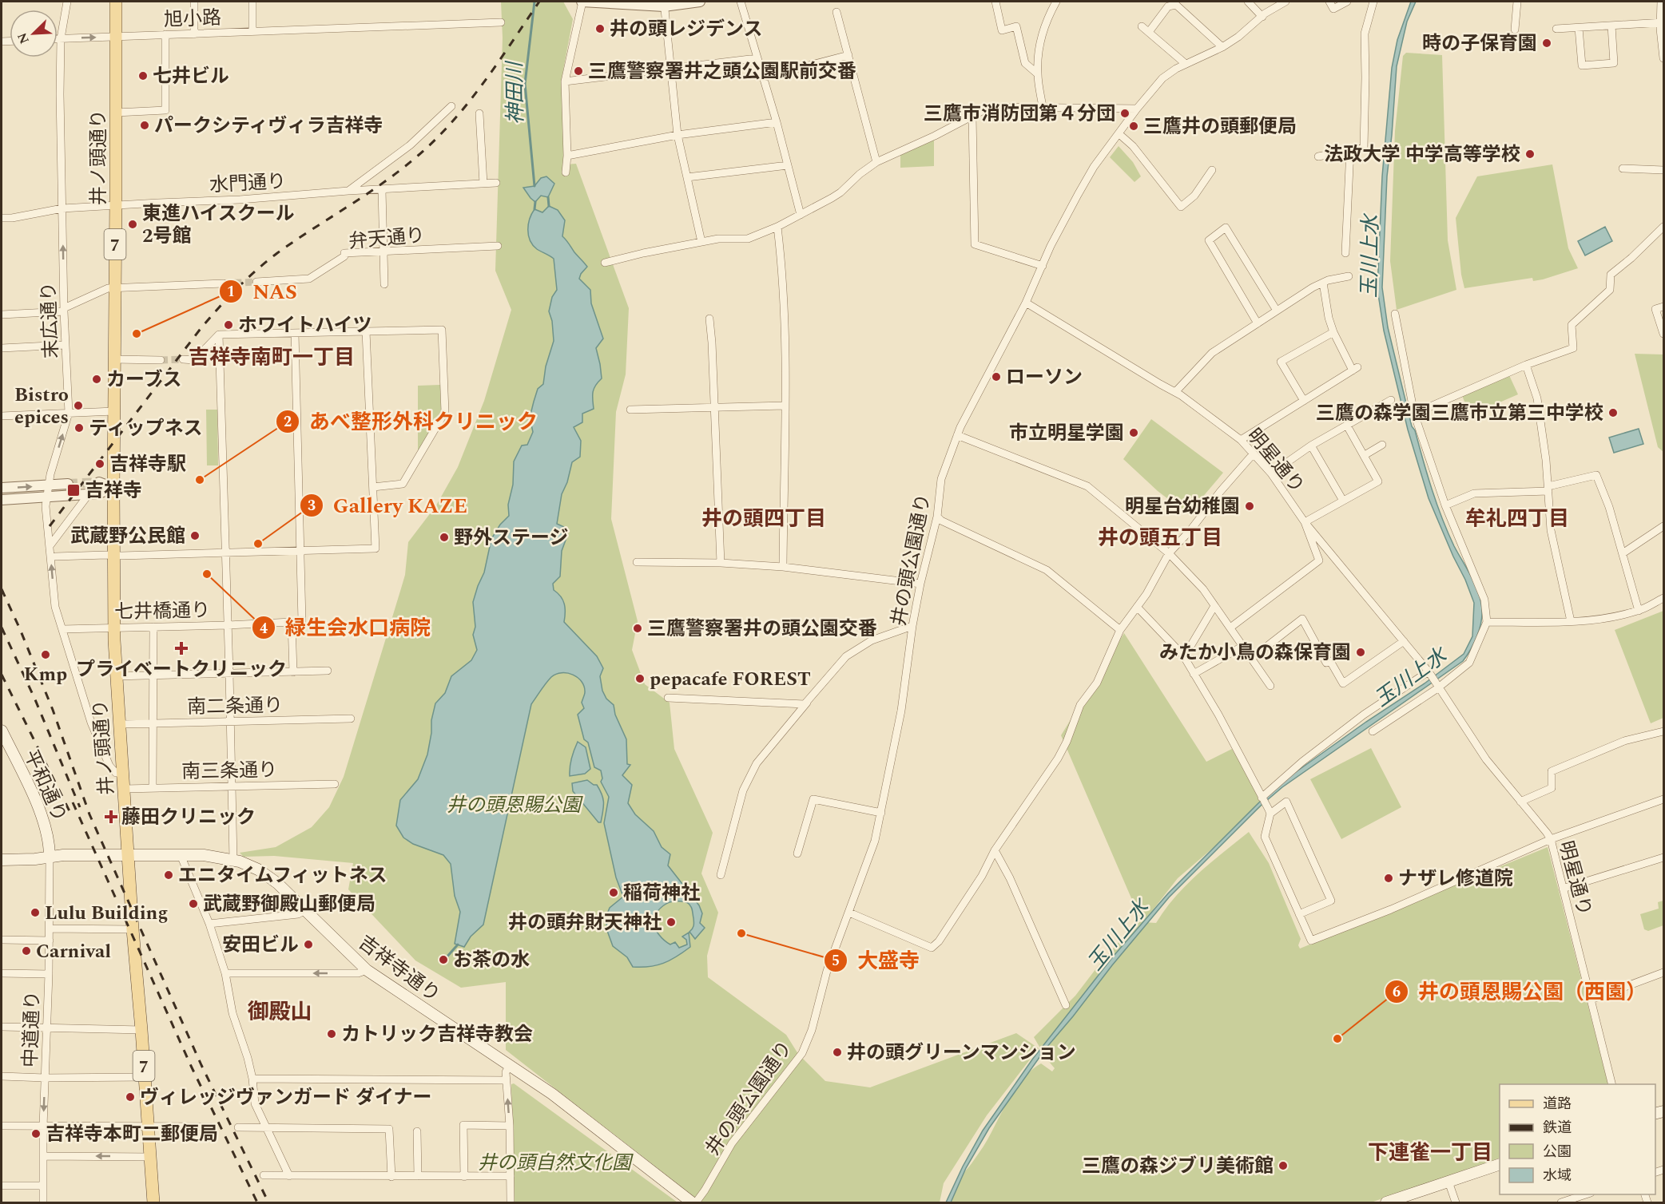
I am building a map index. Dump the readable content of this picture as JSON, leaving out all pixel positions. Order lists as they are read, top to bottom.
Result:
{
  "streets": {
    "main road": [
      "井ノ頭通り",
      "7",
      "平和通り",
      "吉祥寺通り"
    ],
    "street": [
      "旭小路",
      "水門通り",
      "弁天通り",
      "末広通り",
      "明星通り",
      "井の頭公園通り",
      "七井橋通り",
      "南二条通り",
      "南三条通り",
      "中道通り"
    ]
  },
  "crossings": [
    ["旭小路", "井ノ頭通り"],
    ["旭小路", "末広通り"],
    ["井ノ頭通り", "水門通り"],
    ["井ノ頭通り", "末広通り"],
    ["井ノ頭通り", "七井橋通り"],
    ["井ノ頭通り", "南二条通り"],
    ["井ノ頭通り", "南三条通り"],
    ["井ノ頭通り", "吉祥寺通り"],
    ["水門通り", "末広通り"],
    ["末広通り", "七井橋通り"],
    ["明星通り", "井の頭公園通り"],
    ["井の頭公園通り", "吉祥寺通り"],
    ["平和通り", "吉祥寺通り"],
    ["平和通り", "中道通り"],
    ["吉祥寺通り", "中道通り"]
  ],
  "districts": [
    "吉祥寺南町一丁目",
    "井の頭四丁目",
    "牟礼四丁目",
    "井の頭五丁目",
    "御殿山",
    "下連雀一丁目"
  ],
  "water": ["神田川", "玉川上水"],
  "parks": ["井の頭恩賜公園", "井の頭自然文化園"],
  "places": {
    "other": [
      "井の頭レジデンス",
      "時の子保育園",
      "三鷹警察署井之頭公園駅前交番",
      "七井ビル",
      "三鷹市消防団第４分団",
      "パークシティヴィラ吉祥寺",
      "三鷹井の頭郵便局",
      "法政大学 中学高等学校",
      "東進ハイスクール 2号館",
      "ホワイトハイツ",
      "NAS",
      "ローソン",
      "カーブス",
      "Bistro epices",
      "三鷹の森学園三鷹市立第三中学校",
      "ティップネス",
      "市立明星学園",
      "吉祥寺駅",
      "あべ整形外科クリニック",
      "明星台幼稚園",
      "武蔵野公民館",
      "野外ステージ",
      "Gallery KAZE",
      "緑生会水口病院",
      "三鷹警察署井の頭公園交番",
      "みたか小鳥の森保育園",
      "Kmp",
      "pepacafe FOREST",
      "エニタイムフィットネス",
      "ナザレ修道院",
      "稲荷神社",
      "武蔵野御殿山郵便局",
      "Lulu Building",
      "井の頭弁財天神社",
      "大盛寺",
      "安田ビル",
      "Carnival",
      "お茶の水",
      "カトリック吉祥寺教会",
      "井の頭恩賜公園（西園）",
      "井の頭グリーンマンション",
      "ヴィレッジヴァンガード ダイナー",
      "吉祥寺本町二郵便局",
      "三鷹の森ジブリ美術館"
    ],
    "transit": ["吉祥寺"],
    "health": ["プライベートクリニック", "藤田クリニック"]
  },
  "legend": [
    "道路",
    "鉄道",
    "公園",
    "水域"
  ],
  "north": "bottom left"
}
